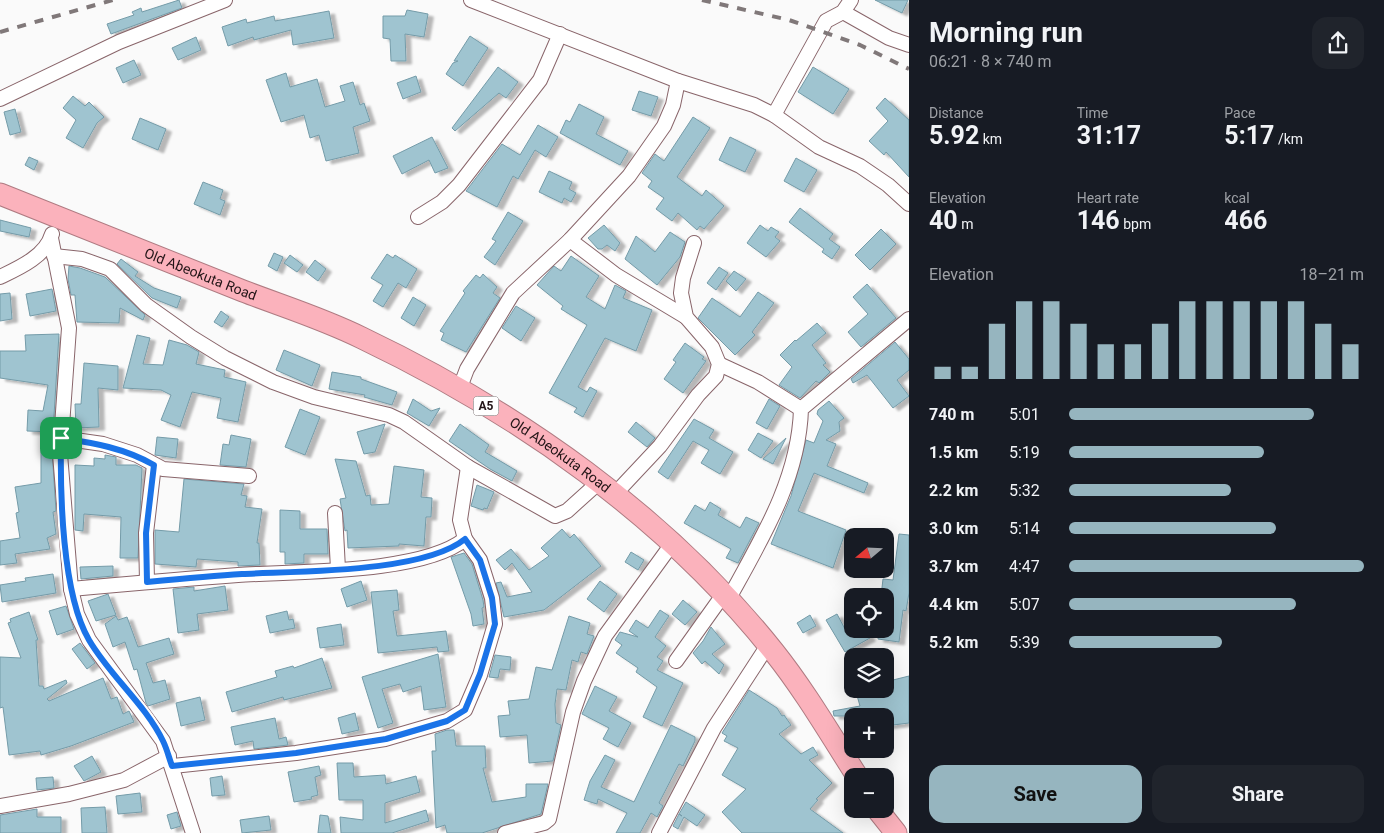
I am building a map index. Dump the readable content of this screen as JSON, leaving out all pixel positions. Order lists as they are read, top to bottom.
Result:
{
  "streets": {
    "highway": ["Old Abeokuta Road", "A5"]
  },
  "north": "left",
  "page": {
    "heading": ["Morning run", "06:21 · 8 × 740 m"],
    "stats": [
      ["Distance", "5.92 km"],
      ["Time", "31:17"],
      ["Pace", "5:17 /km"],
      ["Elevation", "40 m"],
      ["Heart rate", "146 bpm"],
      ["kcal", "466"]
    ],
    "chart": ["Elevation", "18–21 m"],
    "list": [
      {
        "name": "740 m",
        "note": "5:01"
      },
      {
        "name": "1.5 km",
        "note": "5:19"
      },
      {
        "name": "2.2 km",
        "note": "5:32"
      },
      {
        "name": "3.0 km",
        "note": "5:14"
      },
      {
        "name": "3.7 km",
        "note": "4:47"
      },
      {
        "name": "4.4 km",
        "note": "5:07"
      },
      {
        "name": "5.2 km",
        "note": "5:39"
      }
    ],
    "map_buttons": ["+", "−"],
    "buttons": ["Save", "Share"]
  }
}
